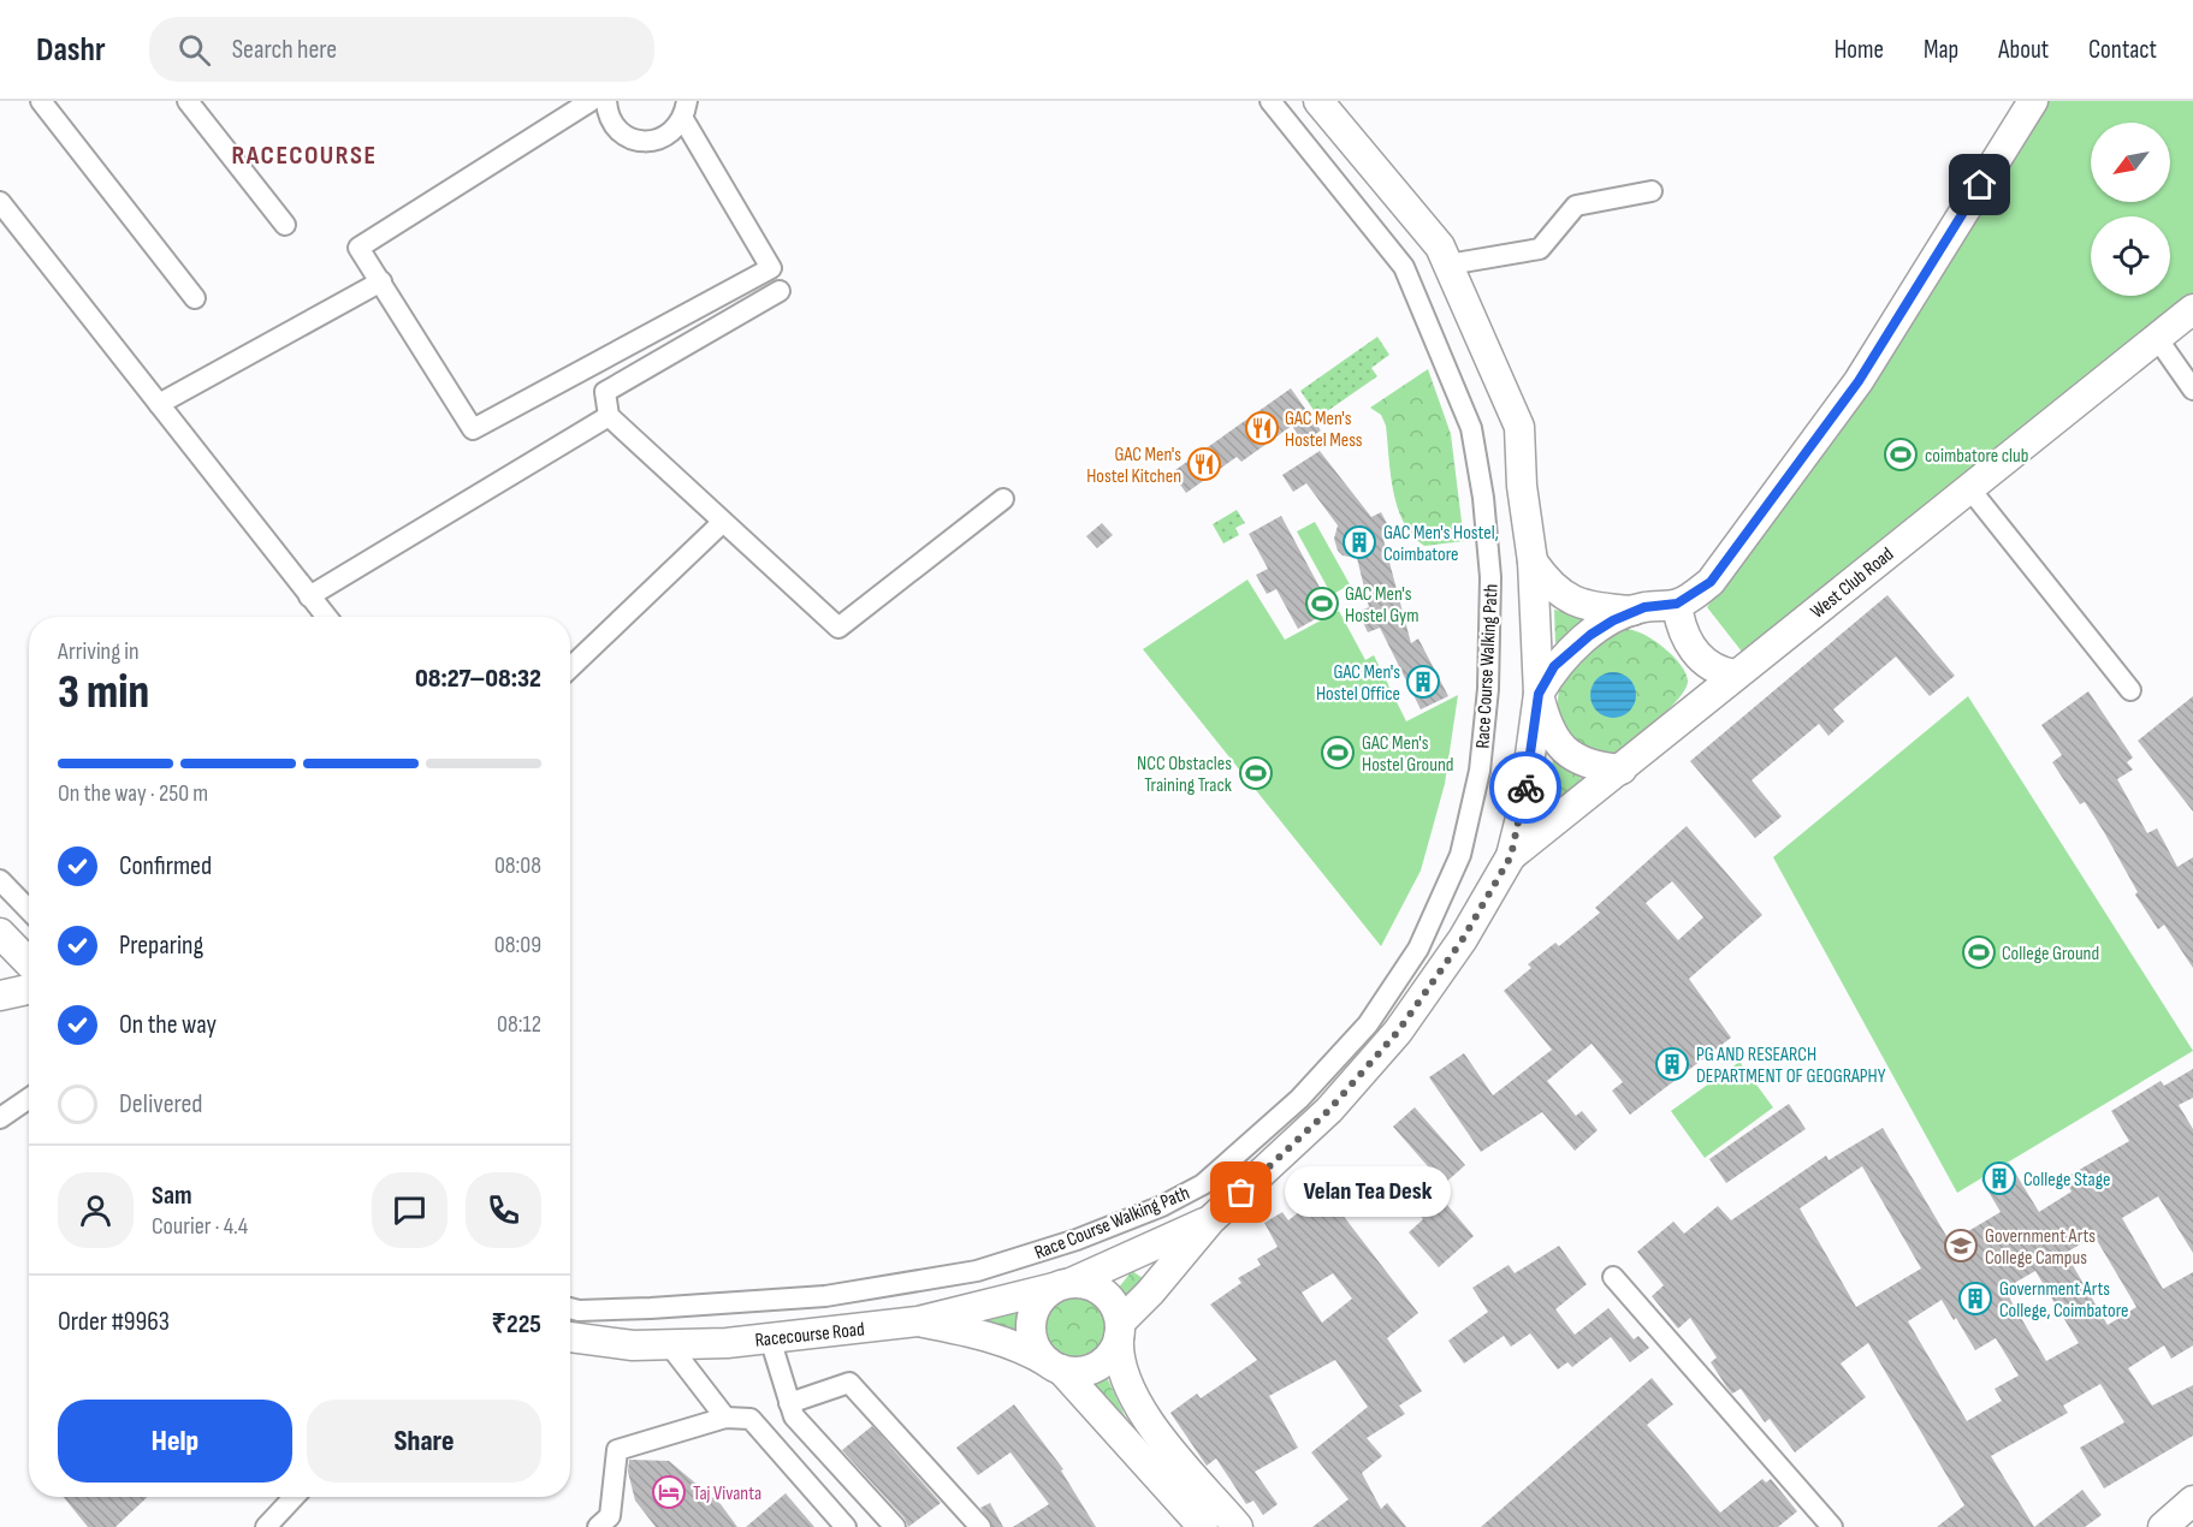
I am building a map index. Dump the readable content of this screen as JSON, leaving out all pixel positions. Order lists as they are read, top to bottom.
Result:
{
  "streets": {
    "street": ["West Club Road", "Race Course Walking Path", "Racecourse Road"]
  },
  "districts": ["RACECOURSE"],
  "places": {
    "restaurant": ["GAC Men's Hostel Mess", "GAC Men's Hostel Kitchen"],
    "sports": [
      "coimbatore club",
      "GAC Men's Hostel Gym",
      "GAC Men's Hostel Ground",
      "NCC Obstacles Training Track",
      "College Ground"
    ],
    "building": [
      "GAC Men's Hostel, Coimbatore",
      "GAC Men's Hostel Office",
      "PG AND RESEARCH DEPARTMENT OF GEOGRAPHY",
      "College Stage",
      "Government Arts College, Coimbatore"
    ],
    "other": ["Velan Tea Desk"],
    "school or university": ["Government Arts College Campus"],
    "hotel": ["Taj Vivanta"]
  },
  "north": "bottom left",
  "page": {
    "header": "Dashr",
    "search": "Search here",
    "nav": [
      "Home",
      "Map",
      "About",
      "Contact"
    ],
    "heading": ["3 min", "Arriving in", "08:27–08:32"],
    "panel": [
      "Sam",
      "Courier · 4.4",
      "Order #9963",
      "₹225"
    ],
    "bar": "On the way · 250 m",
    "list": [
      ["Confirmed", "08:08"],
      ["Preparing", "08:09"],
      ["On the way", "08:12"],
      "Delivered"
    ],
    "bubble": "Velan Tea Desk",
    "buttons": ["Help", "Share"]
  }
}
